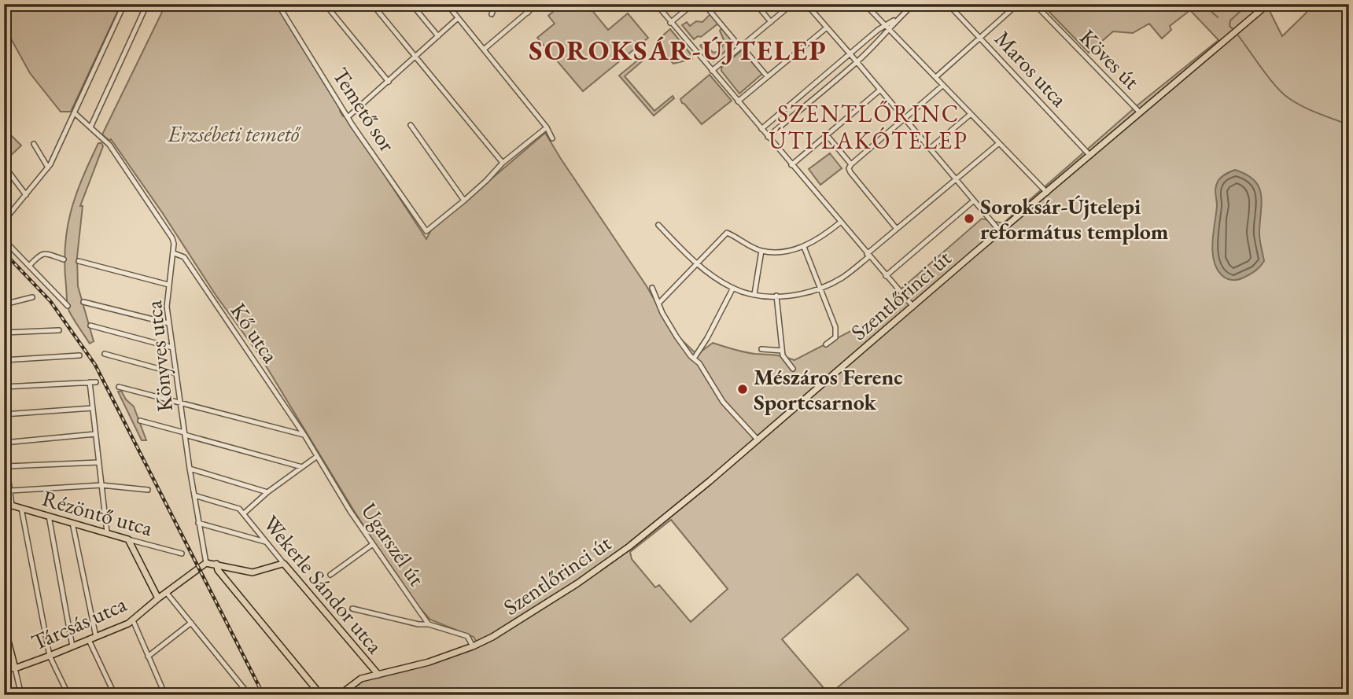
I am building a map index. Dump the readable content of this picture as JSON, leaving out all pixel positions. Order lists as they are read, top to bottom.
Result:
{
  "streets": {
    "main road": [
      "Szentlőrinci út",
      "Rézöntő utca",
      "Wekerle Sándor utca",
      "Tárcsás utca"
    ],
    "street": [
      "Köves út",
      "Maros utca",
      "Temető sor",
      "Kő utca",
      "Könyves utca",
      "Ugarszél út"
    ]
  },
  "crossings": [
    ["Köves út", "Szentlőrinci út"],
    ["Maros utca", "Szentlőrinci út"],
    ["Szentlőrinci út", "Wekerle Sándor utca"],
    ["Kő utca", "Könyves utca"],
    ["Kő utca", "Ugarszél út"],
    ["Könyves utca", "Tárcsás utca"]
  ],
  "districts": ["SOROKSÁR-ÚJTELEP", "SZENTLŐRINC ÚTI LAKÓTELEP"],
  "parks": ["Erzsébeti temető"],
  "places": ["Soroksár-Újtelepi református templom", "Mészáros Ferenc Sportcsarnok"]
}
